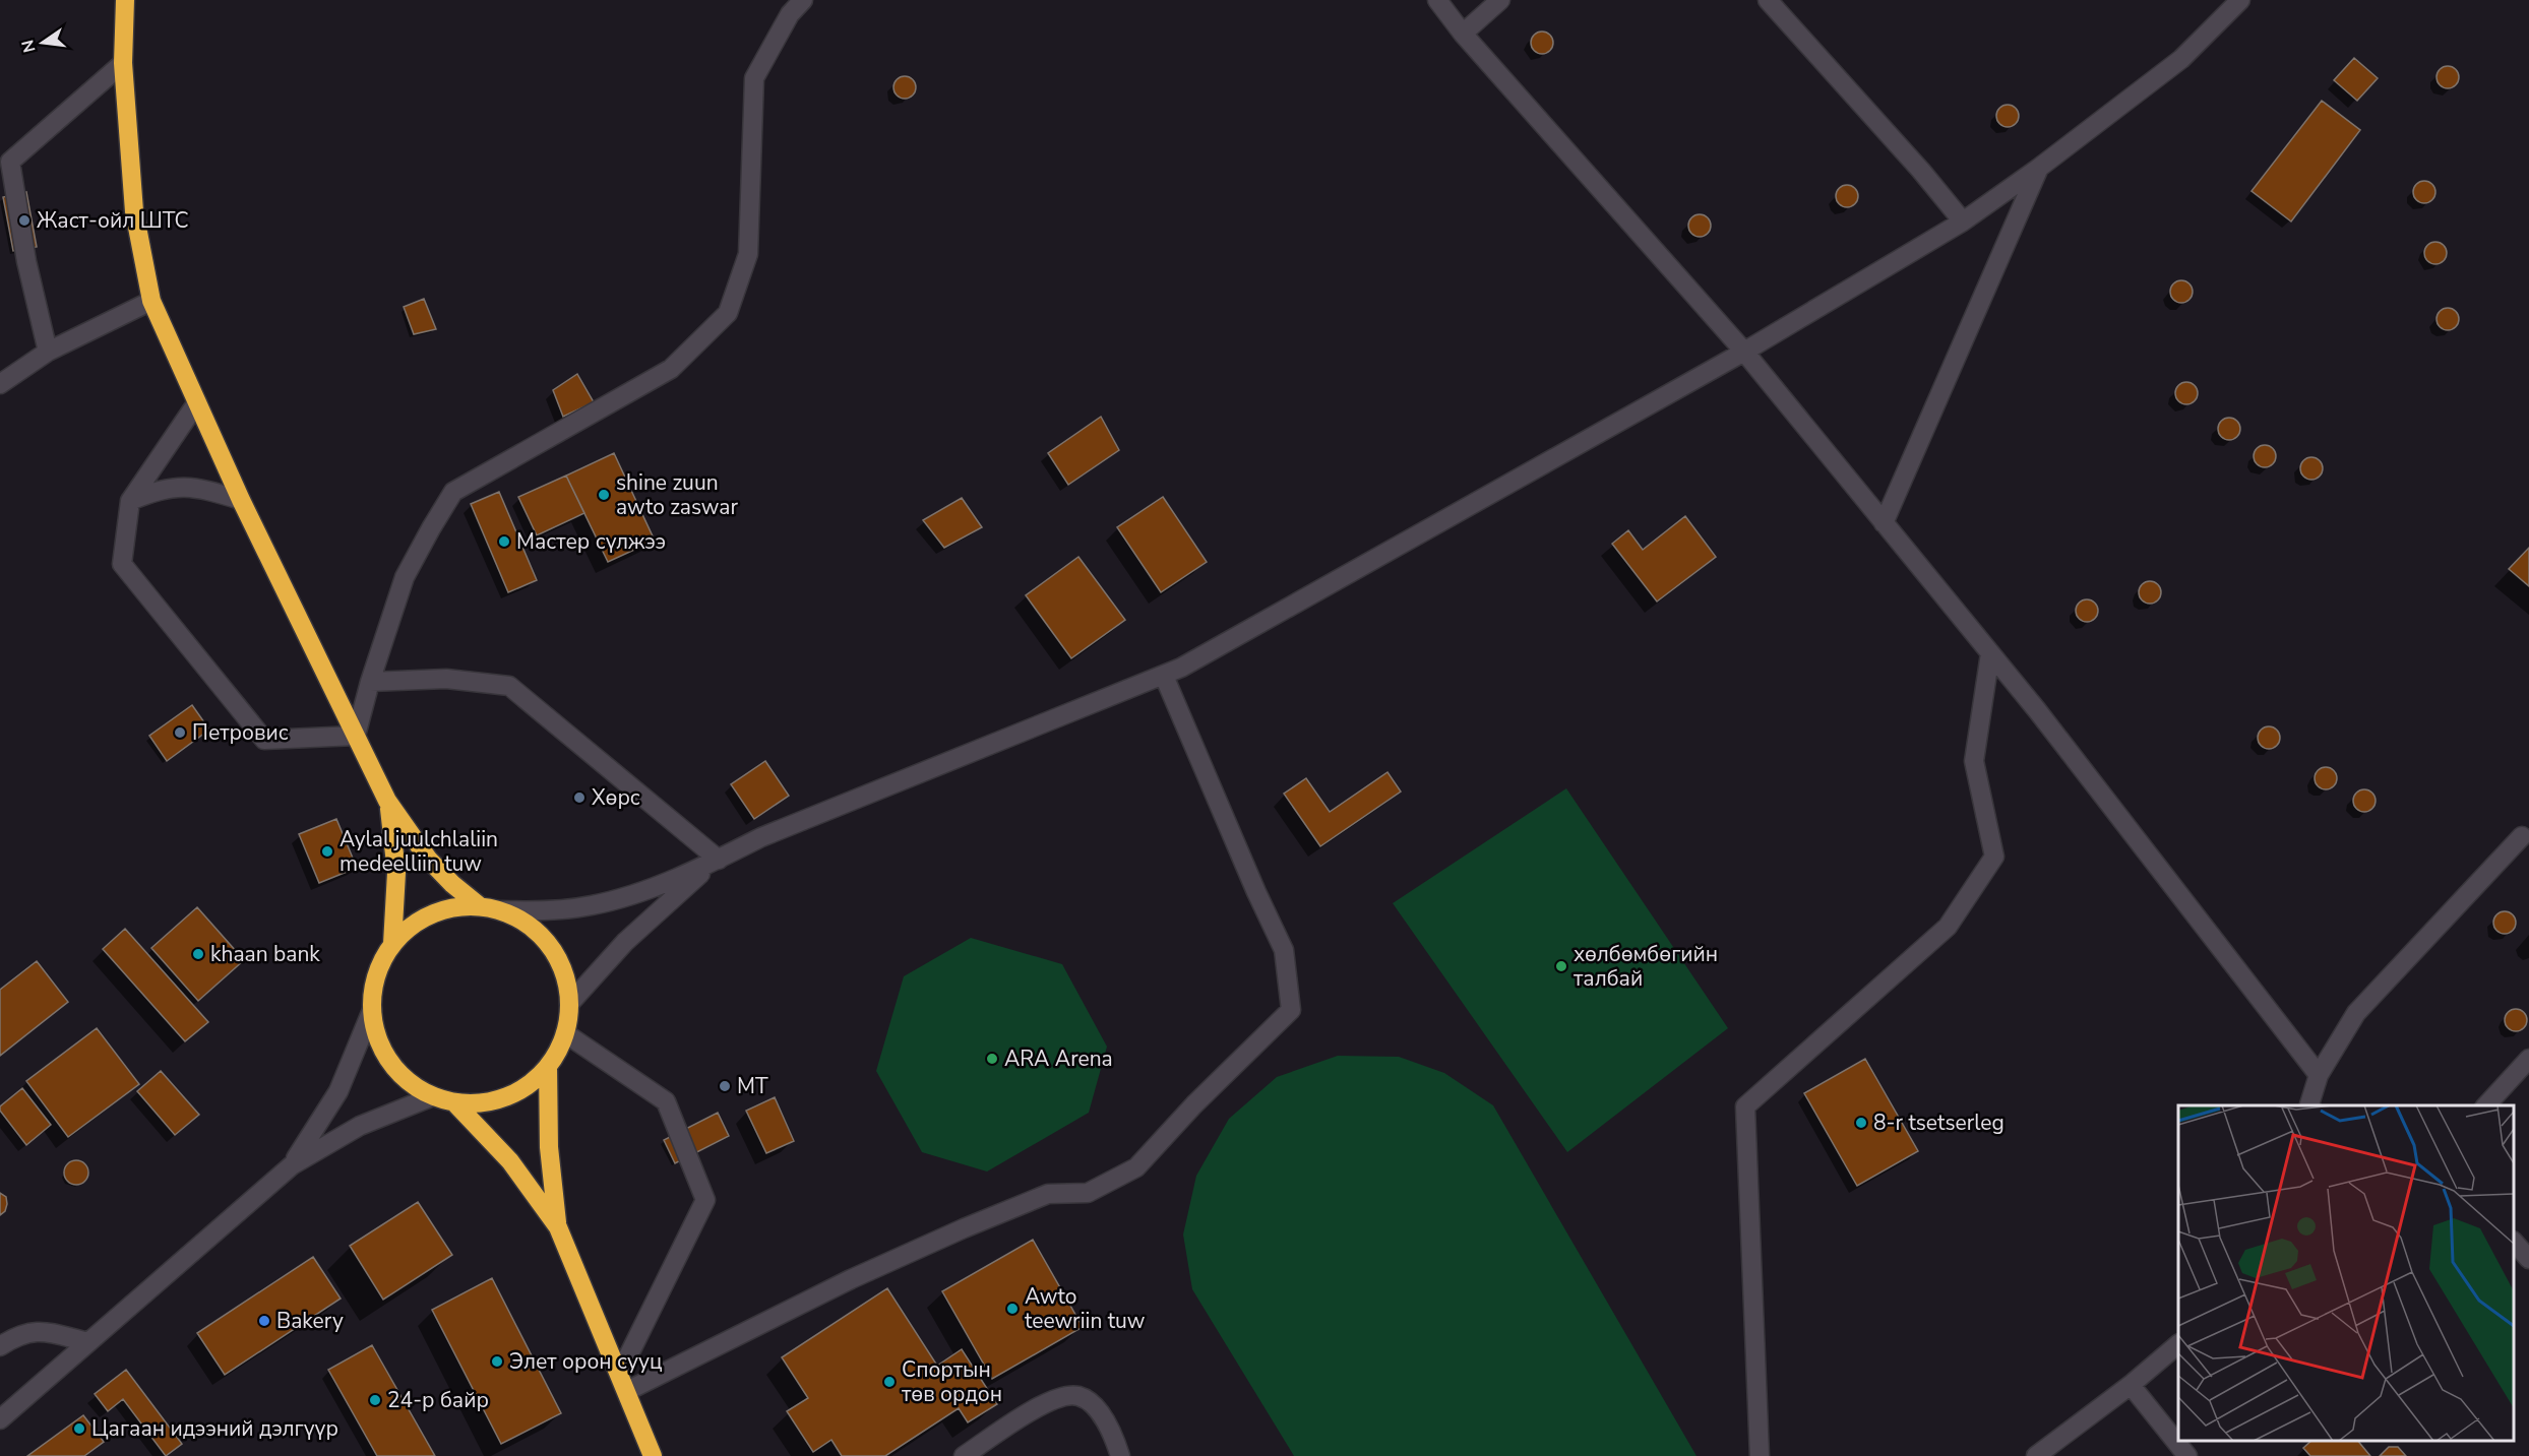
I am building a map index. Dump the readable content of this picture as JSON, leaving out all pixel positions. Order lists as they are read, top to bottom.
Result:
{
  "places": [
    "Жаст-ойл ШТС",
    "shine zuun awto zaswar",
    "Мастер сүлжээ",
    "Петровис",
    "Хөрс",
    "Aylal juulchlaliin medeelliin tuw",
    "khaan bank",
    "хөлбөмбөгийн талбай",
    "ARA Arena",
    "MT",
    "8-r tsetserleg",
    "Awto teewriin tuw",
    "Bakery",
    "Элет орон сууц",
    "Спортын төв ордон",
    "24-р байр",
    "Цагаан идээний дэлгүүр"
  ],
  "north": "left"
}
